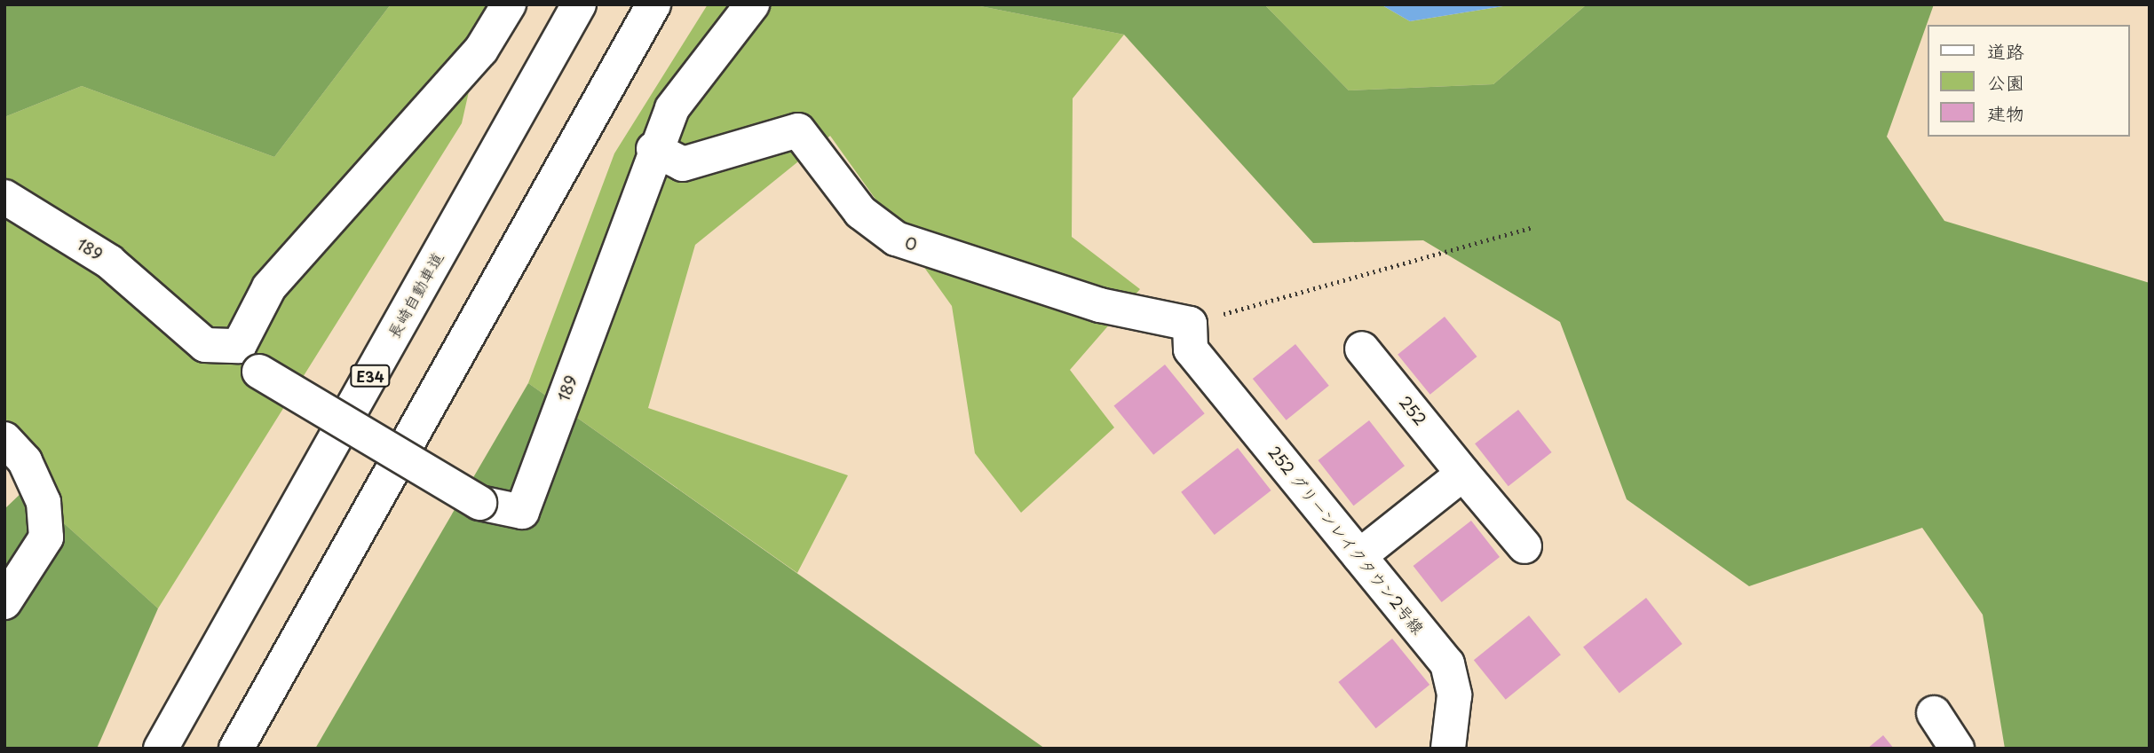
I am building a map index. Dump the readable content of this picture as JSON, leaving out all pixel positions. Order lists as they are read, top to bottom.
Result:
{
  "streets": {
    "main road": [
      "0",
      "189",
      "長崎自動車道",
      "E34",
      "252",
      "252 グリーンレイクタウン2号線"
    ]
  },
  "crossings": [
    ["0", "189"],
    ["0", "252 グリーンレイクタウン2号線"]
  ],
  "legend": ["道路", "公園", "建物"]
}
